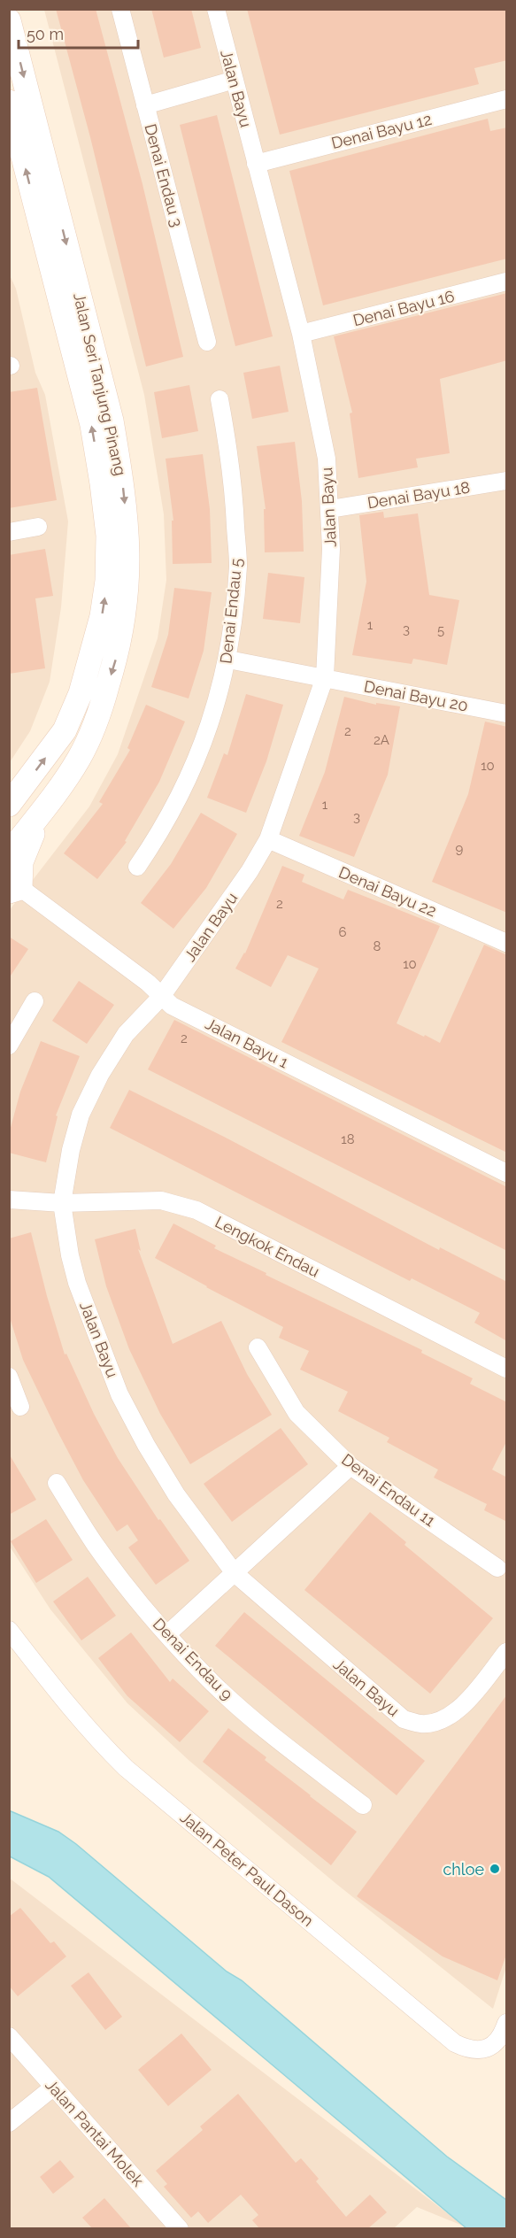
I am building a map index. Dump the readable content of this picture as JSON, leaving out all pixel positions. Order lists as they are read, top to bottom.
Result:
{
  "streets": {
    "main road": ["Jalan Seri Tanjung Pinang"],
    "street": [
      "Jalan Bayu",
      "Denai Bayu 12",
      "Denai Endau 3",
      "Denai Bayu 16",
      "Denai Bayu 18",
      "Denai Endau 5",
      "Denai Bayu 20",
      "Denai Bayu 22",
      "Jalan Bayu 1",
      "Lengkok Endau",
      "Denai Endau 11",
      "Denai Endau 9",
      "Jalan Peter Paul Dason",
      "Jalan Pantai Molek"
    ]
  },
  "crossings": [
    ["Jalan Bayu", "Denai Bayu 12"],
    ["Jalan Bayu", "Denai Bayu 16"],
    ["Jalan Bayu", "Denai Bayu 18"],
    ["Jalan Bayu", "Denai Bayu 20"],
    ["Jalan Bayu", "Denai Bayu 22"],
    ["Jalan Bayu", "Jalan Bayu 1"],
    ["Jalan Bayu", "Lengkok Endau"],
    ["Denai Endau 5", "Denai Bayu 20"]
  ],
  "places": ["chloe"],
  "house_numbers": [
    "1",
    "3",
    "5",
    "2",
    "2A",
    "10",
    "1",
    "3",
    "9",
    "2",
    "6",
    "8",
    "10",
    "2",
    "18"
  ],
  "scale_bar": "50 m"
}
